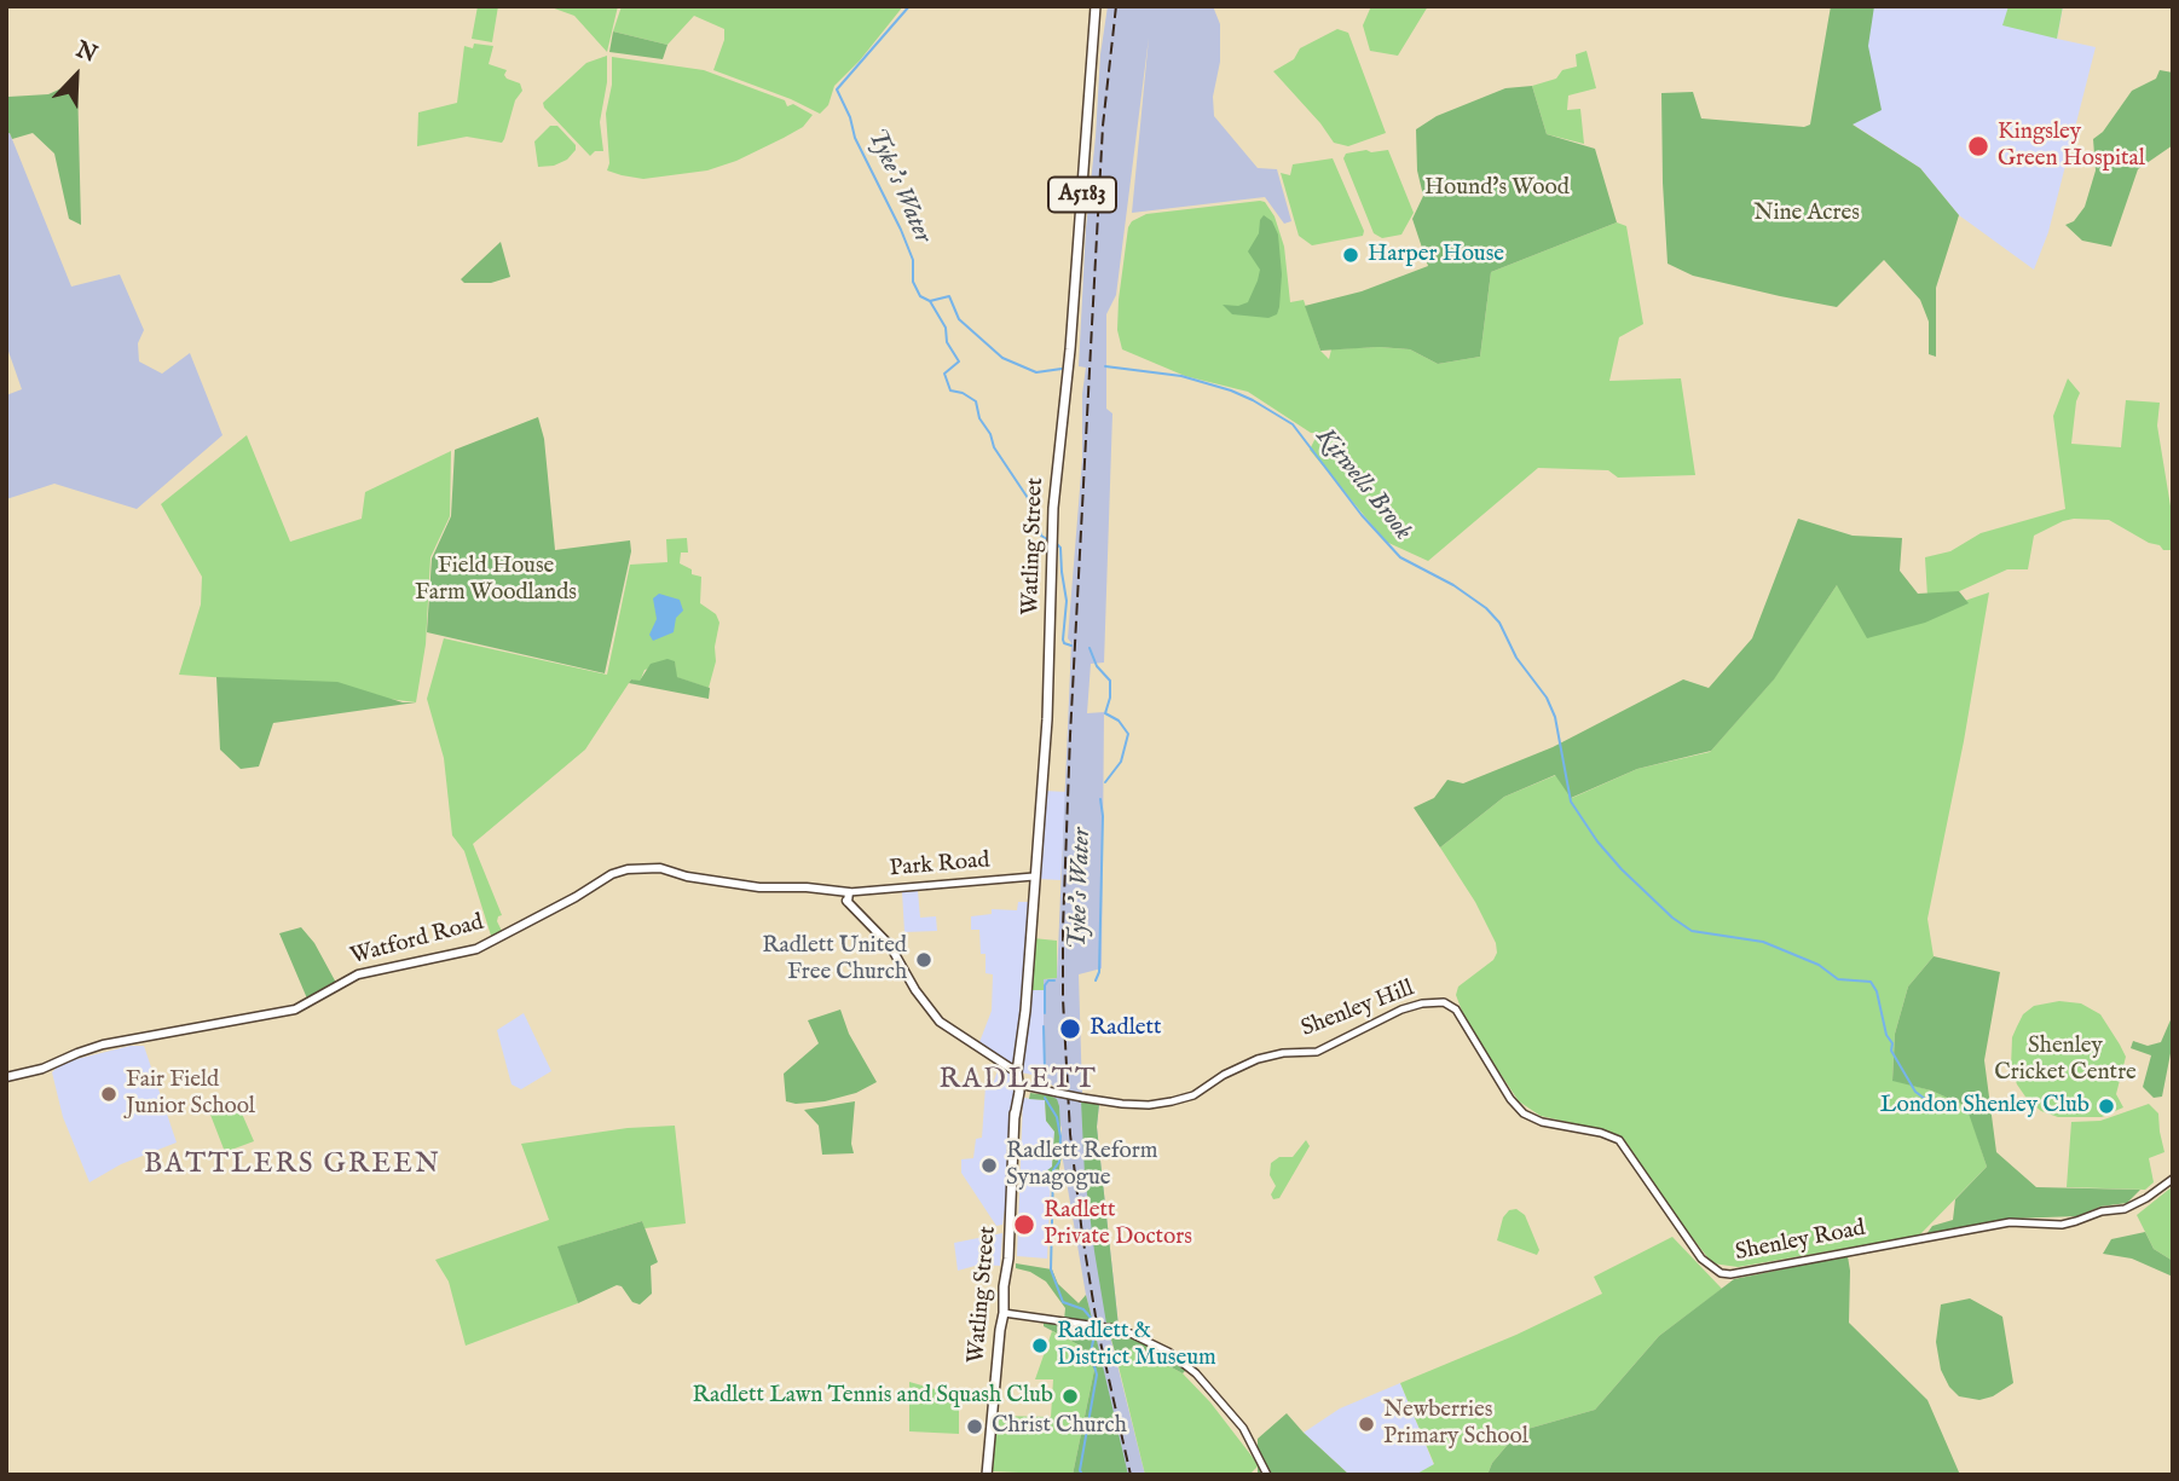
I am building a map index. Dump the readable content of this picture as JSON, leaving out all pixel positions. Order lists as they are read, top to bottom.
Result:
{
  "streets": {
    "main road": ["A5183", "Watling Street", "Watford Road"],
    "street": ["Park Road", "Shenley Hill", "Shenley Road"]
  },
  "crossings": [
    ["Watling Street", "Park Road"],
    ["Watling Street", "Shenley Hill"],
    ["Park Road", "Watford Road"],
    ["Shenley Hill", "Shenley Road"]
  ],
  "districts": ["RADLETT", "BATTLERS GREEN"],
  "water": ["Tyke's Water", "Kitwells Brook"],
  "parks": [
    "Hound's Wood",
    "Nine Acres",
    "Field House Farm Woodlands",
    "Shenley Cricket Centre"
  ],
  "places": [
    "Kingsley Green Hospital",
    "Harper House",
    "Radlett United Free Church",
    "Radlett",
    "Fair Field Junior School",
    "London Shenley Club",
    "Radlett Reform Synagogue",
    "Radlett Private Doctors",
    "Radlett & District Museum",
    "Radlett Lawn Tennis and Squash Club",
    "Newberries Primary School",
    "Christ Church"
  ],
  "north": "top right"
}
